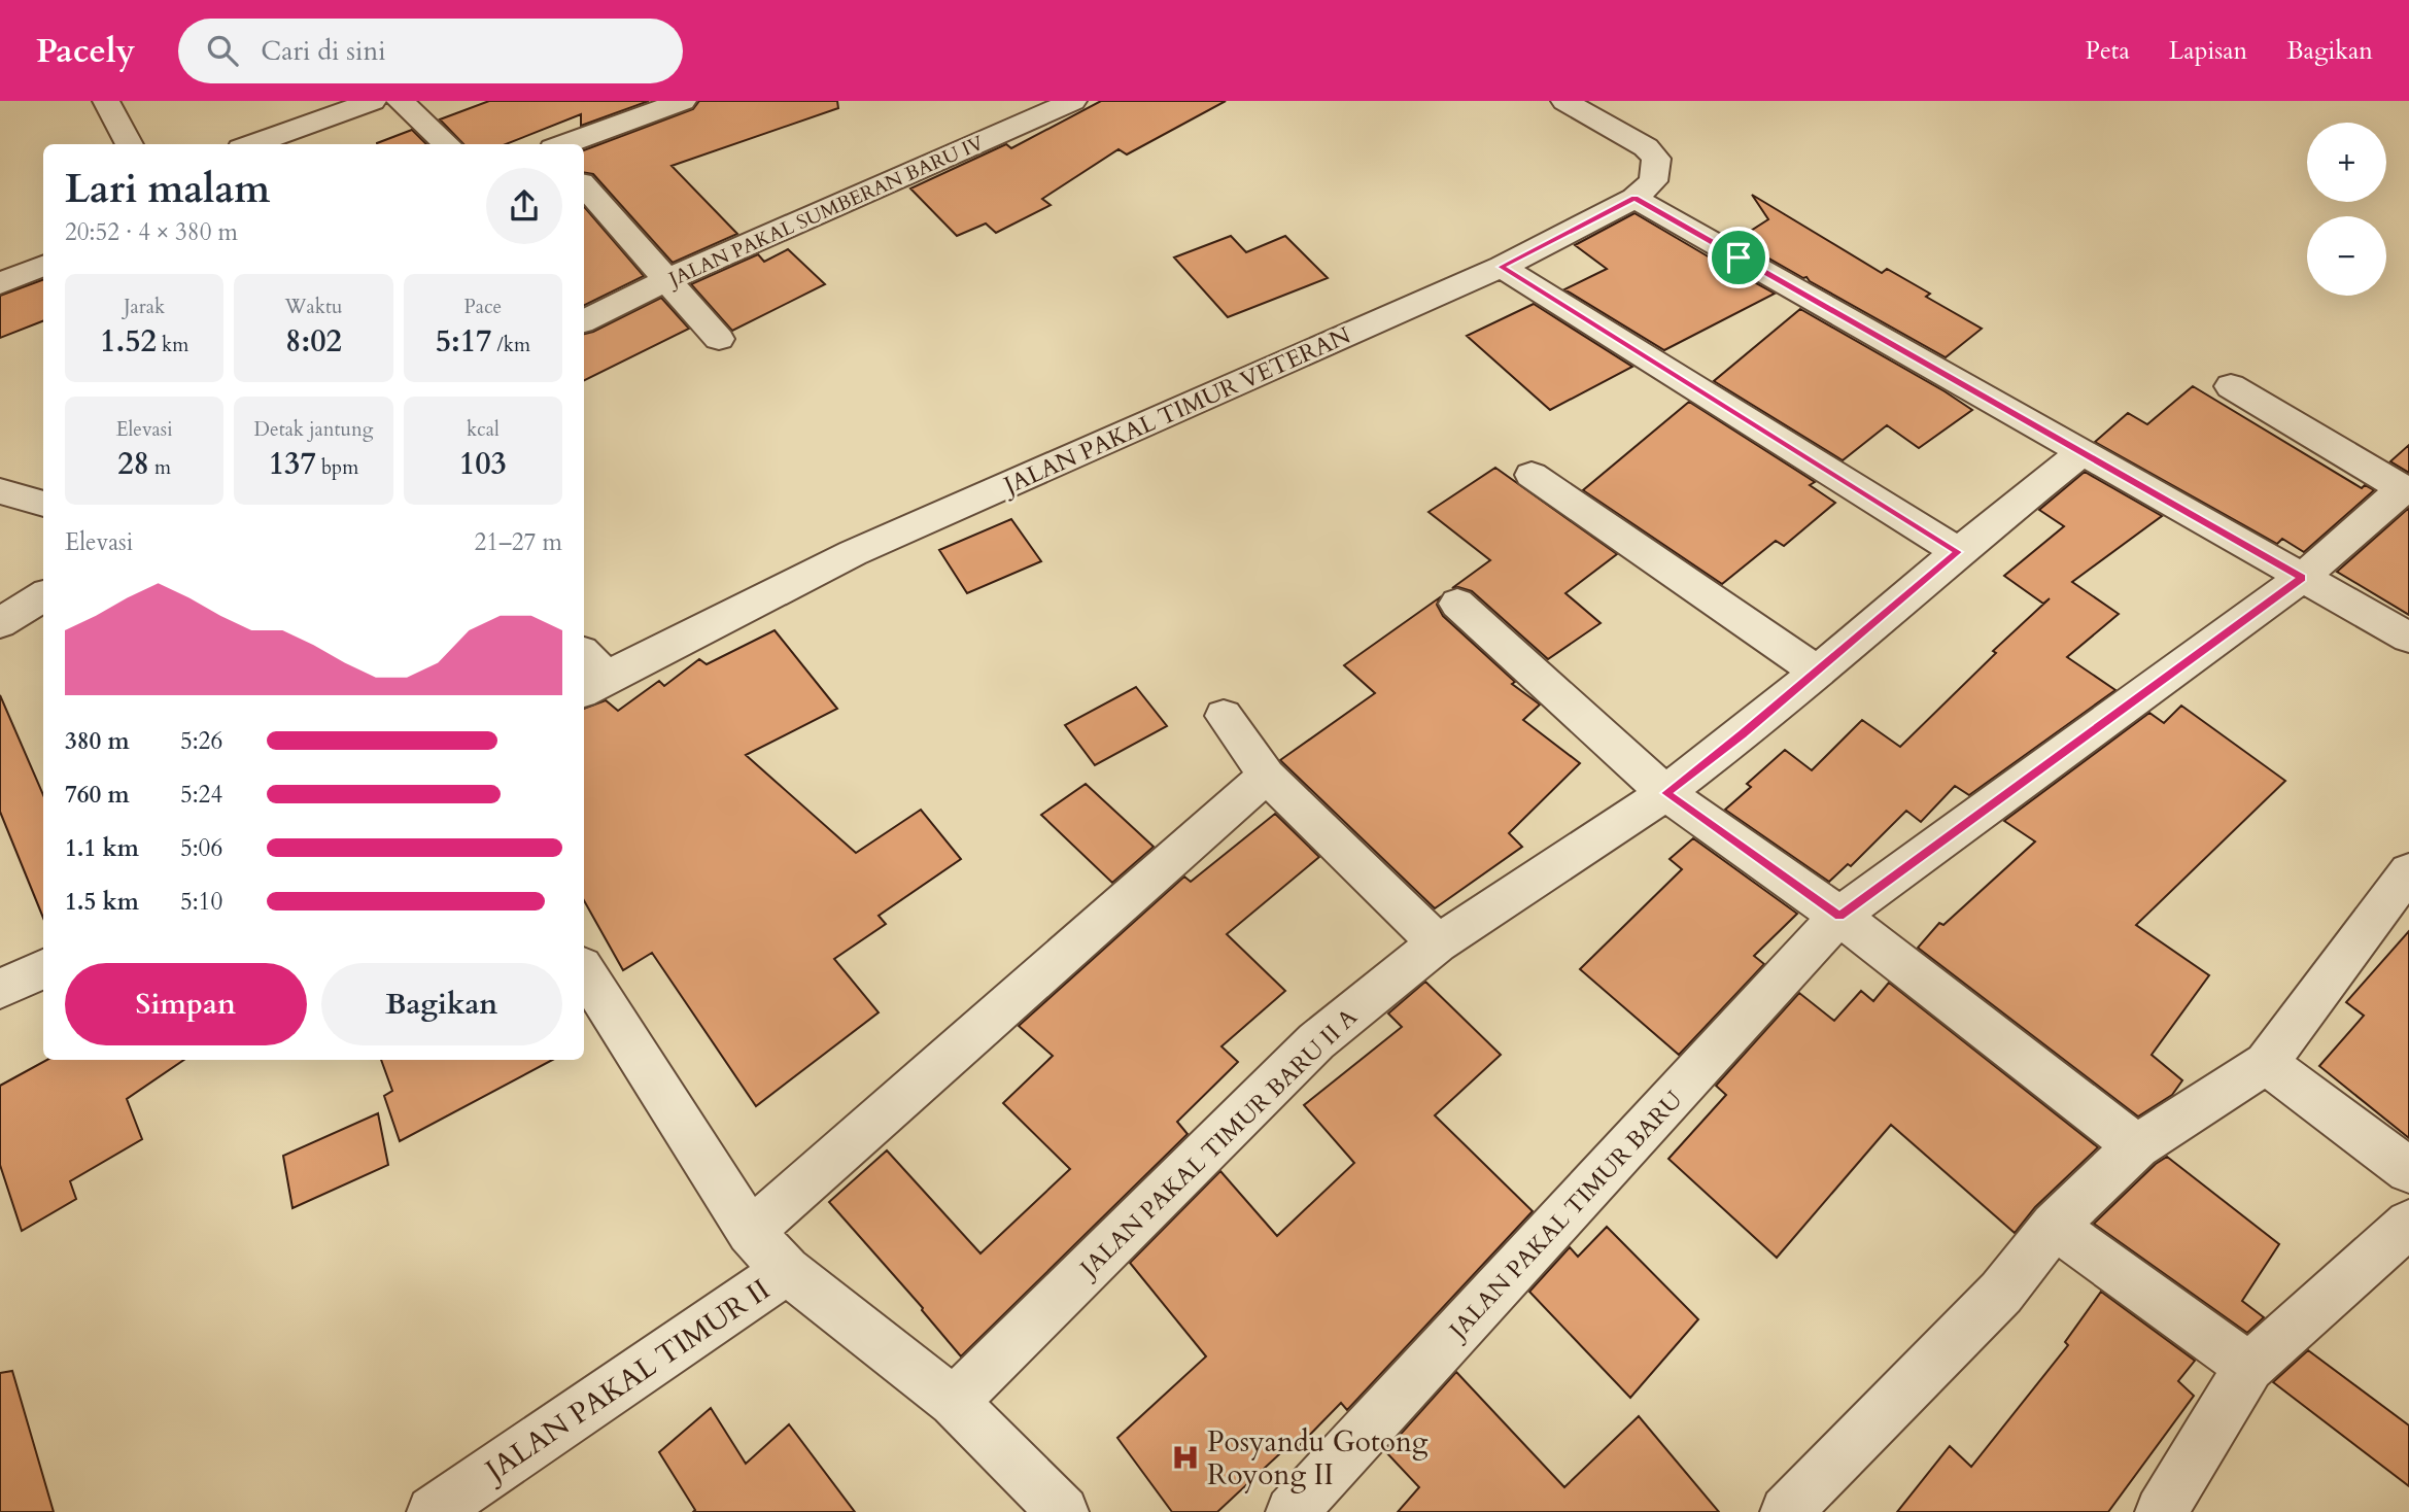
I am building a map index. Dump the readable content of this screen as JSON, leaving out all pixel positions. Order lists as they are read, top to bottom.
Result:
{
  "streets": {
    "street": [
      "JALAN PAKAL SUMBERAN BARU IV",
      "JALAN PAKAL TIMUR VETERAN",
      "JALAN PAKAL TIMUR BARU II A",
      "JALAN PAKAL TIMUR BARU",
      "JALAN PAKAL TIMUR II"
    ]
  },
  "places": {
    "hospital": ["Posyandu Gotong Royong II"]
  },
  "page": {
    "header": "Pacely",
    "search": "Cari di sini",
    "nav": ["Peta", "Lapisan", "Bagikan"],
    "map_buttons": ["+", "−"],
    "heading": ["Lari malam", "20:52 · 4 × 380 m"],
    "stats": [
      ["Jarak", "1.52 km"],
      ["Waktu", "8:02"],
      ["Pace", "5:17 /km"],
      ["Elevasi", "28 m"],
      ["Detak jantung", "137 bpm"],
      ["kcal", "103"]
    ],
    "chart": ["Elevasi", "21–27 m"],
    "list": [
      {
        "name": "380 m",
        "note": "5:26"
      },
      {
        "name": "760 m",
        "note": "5:24"
      },
      {
        "name": "1.1 km",
        "note": "5:06"
      },
      {
        "name": "1.5 km",
        "note": "5:10"
      }
    ],
    "buttons": ["Simpan", "Bagikan"]
  }
}
